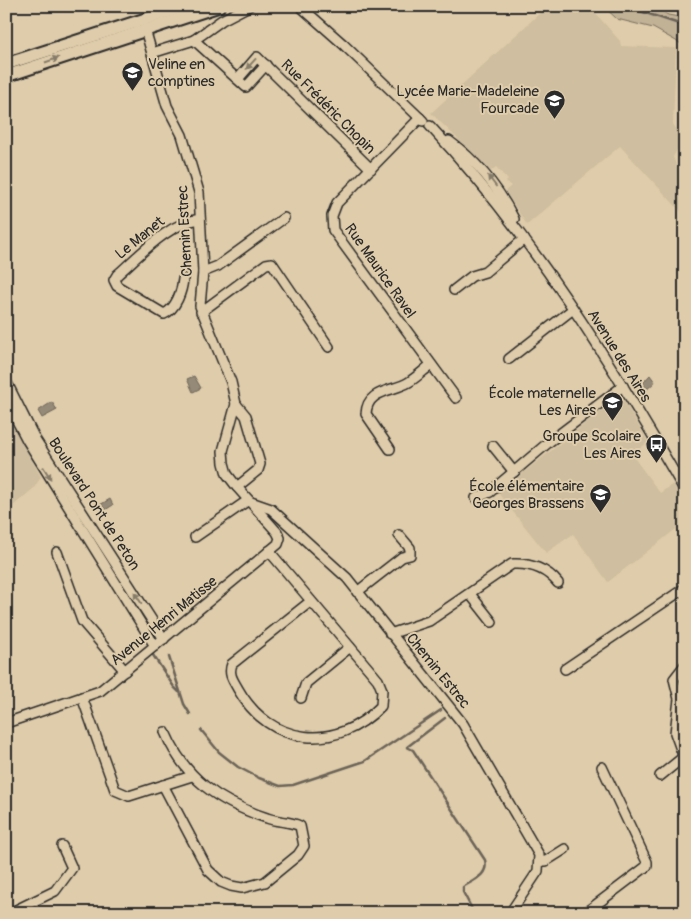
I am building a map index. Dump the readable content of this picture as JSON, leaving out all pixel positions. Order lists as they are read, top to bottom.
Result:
{
  "streets": {
    "street": [
      "Rue Frédéric Chopin",
      "Chemin Estrec",
      "Le Manet",
      "Rue Maurice Ravel",
      "Avenue des Aires",
      "Boulevard Pont de Peton",
      "Avenue Henri Matisse"
    ]
  },
  "crossings": [
    ["Rue Frédéric Chopin", "Rue Maurice Ravel"],
    ["Chemin Estrec", "Le Manet"],
    ["Chemin Estrec", "Avenue Henri Matisse"],
    ["Rue Maurice Ravel", "Avenue des Aires"],
    ["Boulevard Pont de Peton", "Avenue Henri Matisse"]
  ],
  "places": {
    "school or university": [
      "Veline en comptines",
      "Lycée Marie-Madeleine Fourcade",
      "École maternelle Les Aires",
      "École élémentaire Georges Brassens"
    ],
    "bus stop": ["Groupe Scolaire Les Aires"]
  }
}
